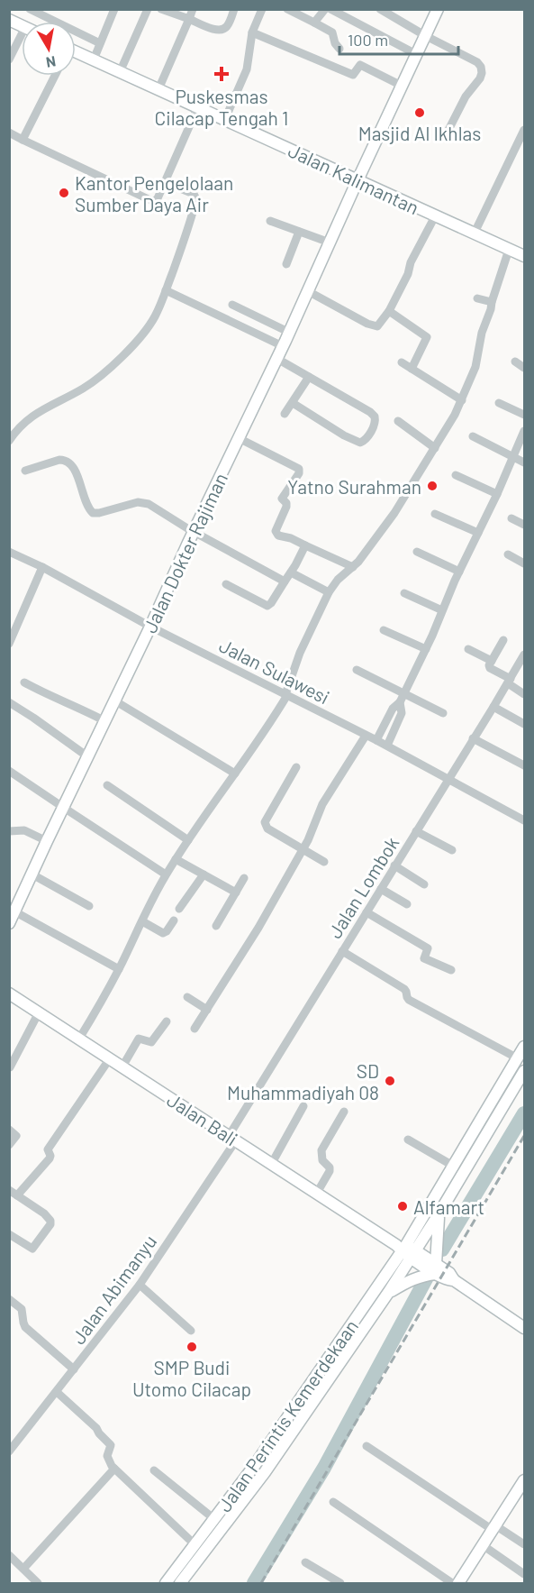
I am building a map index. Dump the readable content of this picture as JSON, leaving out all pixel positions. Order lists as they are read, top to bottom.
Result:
{
  "streets": {
    "street": [
      "Jalan Kalimantan",
      "Jalan Dokter Rajiman",
      "Jalan Sulawesi",
      "Jalan Lombok",
      "Jalan Bali",
      "Jalan Abimanyu",
      "Jalan Perintis Kemerdekaan"
    ]
  },
  "crossings": [
    ["Jalan Kalimantan", "Jalan Dokter Rajiman"],
    ["Jalan Dokter Rajiman", "Jalan Sulawesi"],
    ["Jalan Sulawesi", "Jalan Lombok"],
    ["Jalan Lombok", "Jalan Bali"],
    ["Jalan Lombok", "Jalan Abimanyu"],
    ["Jalan Bali", "Jalan Abimanyu"],
    ["Jalan Bali", "Jalan Perintis Kemerdekaan"]
  ],
  "places": {
    "health": ["Puskesmas Cilacap Tengah 1"],
    "other": [
      "Masjid Al Ikhlas",
      "Kantor Pengelolaan Sumber Daya Air",
      "Yatno Surahman",
      "SD Muhammadiyah 08",
      "Alfamart",
      "SMP Budi Utomo Cilacap"
    ]
  },
  "scale_bar": "100 m",
  "north": "bottom"
}
